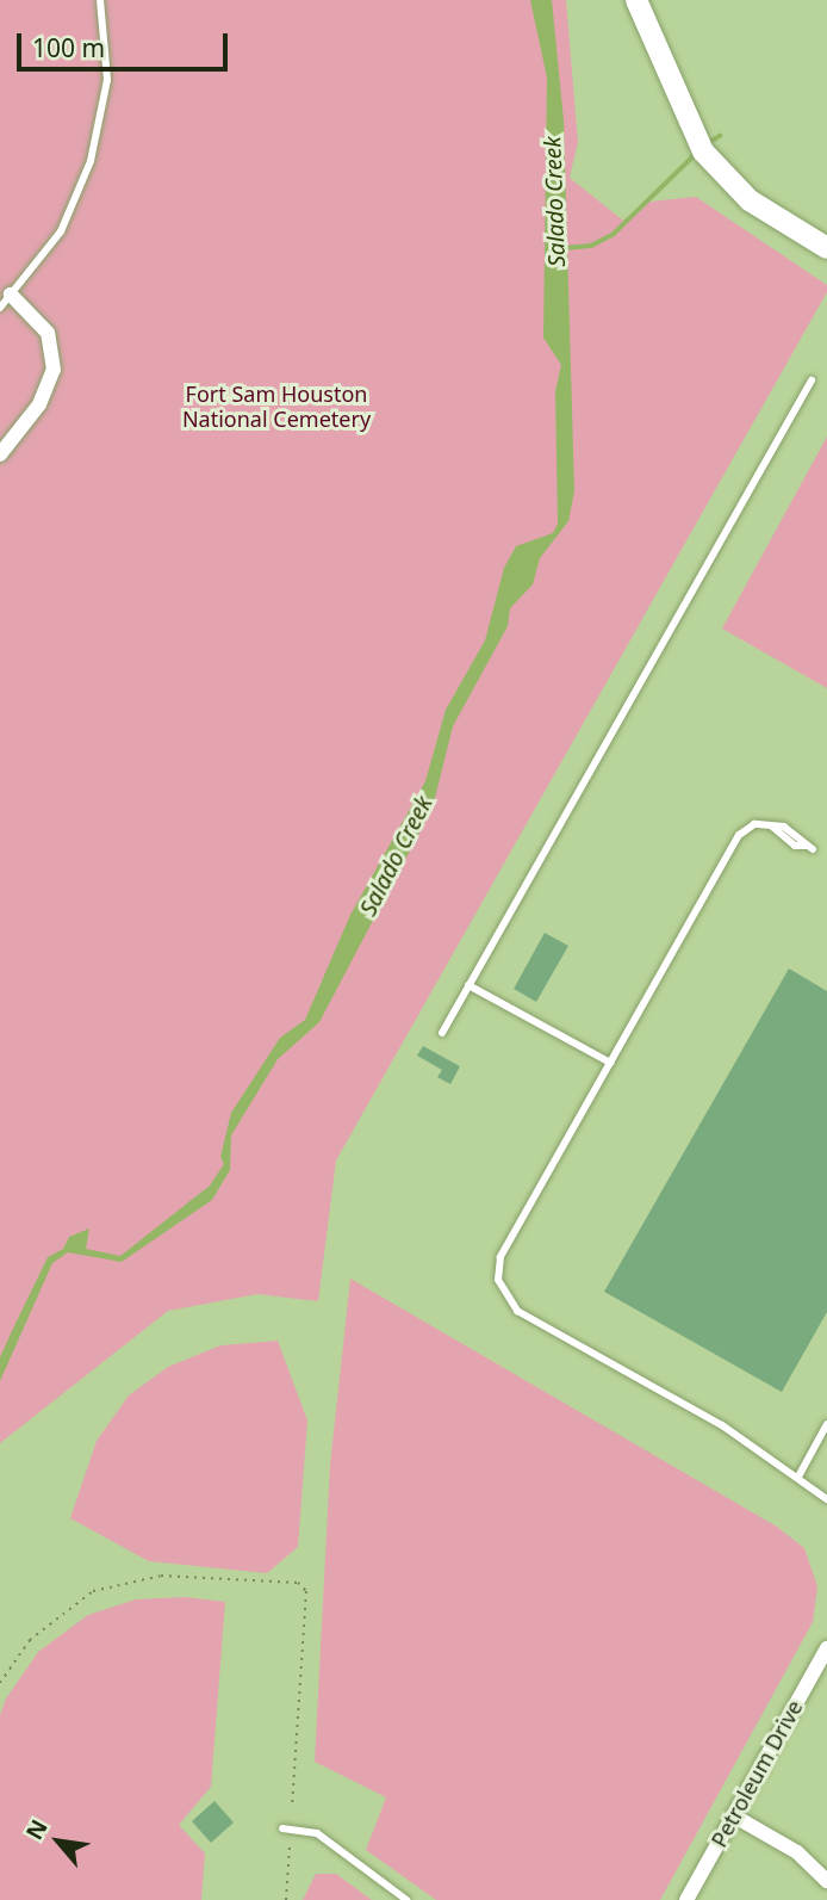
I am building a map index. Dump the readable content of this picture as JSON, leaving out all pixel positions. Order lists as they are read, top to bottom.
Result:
{
  "streets": {
    "street": ["Petroleum Drive"]
  },
  "water": ["Salado Creek"],
  "parks": ["Fort Sam Houston National Cemetery"],
  "scale_bar": "100 m",
  "north": "top left"
}
